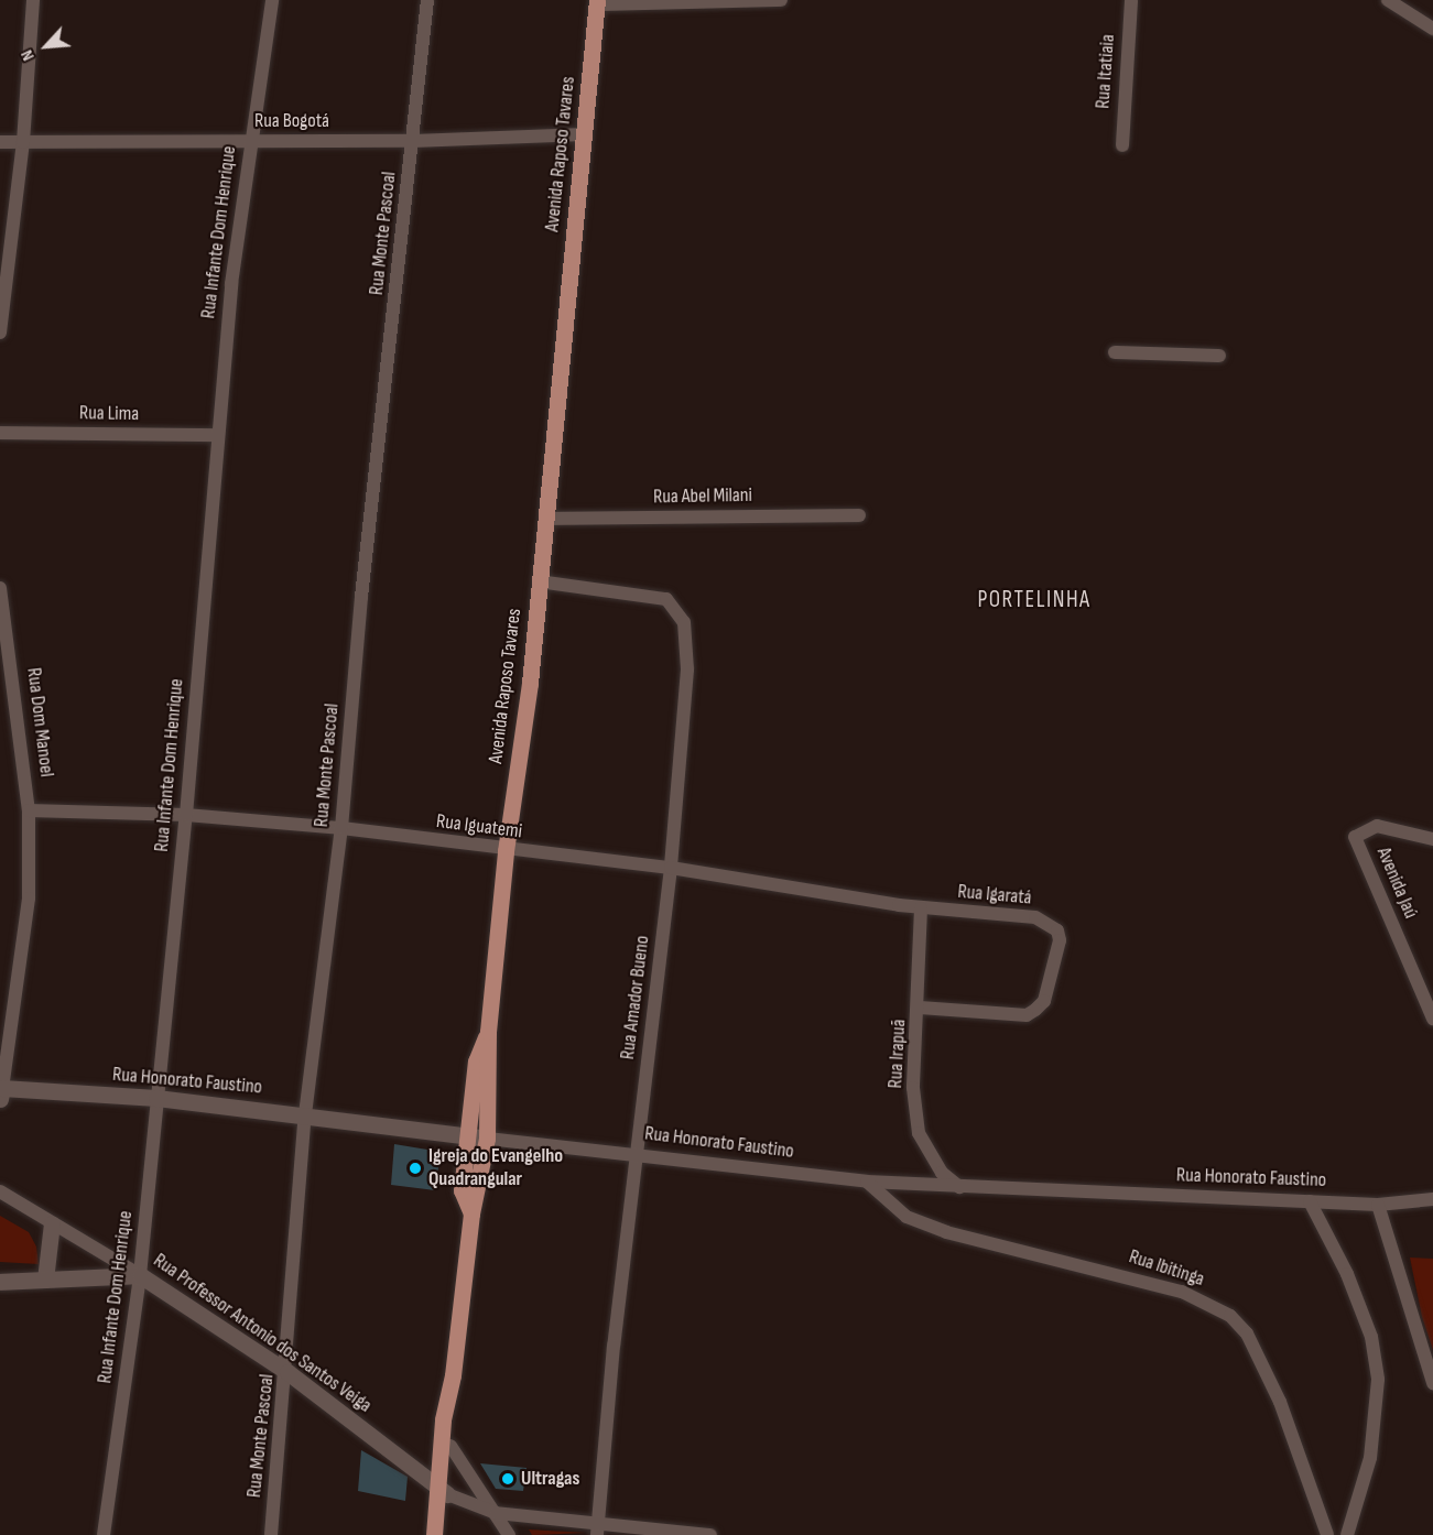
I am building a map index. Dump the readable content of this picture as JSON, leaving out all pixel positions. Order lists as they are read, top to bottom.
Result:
{
  "streets": {
    "main road": ["Avenida Raposo Tavares"],
    "street": [
      "Rua Itatiaia",
      "Rua Bogotá",
      "Rua Infante Dom Henrique",
      "Rua Monte Pascoal",
      "Rua Lima",
      "Rua Abel Milani",
      "Rua Dom Manoel",
      "Rua Iguatemi",
      "Avenida Jaú",
      "Rua Igaratá",
      "Rua Amador Bueno",
      "Rua Irapuã",
      "Rua Honorato Faustino",
      "Rua Ibitinga",
      "Rua Professor Antonio dos Santos Veiga"
    ]
  },
  "crossings": [
    ["Rua Bogotá", "Avenida Raposo Tavares"],
    ["Rua Bogotá", "Rua Infante Dom Henrique"],
    ["Rua Bogotá", "Rua Monte Pascoal"],
    ["Avenida Raposo Tavares", "Rua Abel Milani"],
    ["Avenida Raposo Tavares", "Rua Iguatemi"],
    ["Avenida Raposo Tavares", "Rua Amador Bueno"],
    ["Avenida Raposo Tavares", "Rua Honorato Faustino"],
    ["Avenida Raposo Tavares", "Rua Professor Antonio dos Santos Veiga"],
    ["Rua Infante Dom Henrique", "Rua Lima"],
    ["Rua Infante Dom Henrique", "Rua Iguatemi"],
    ["Rua Infante Dom Henrique", "Rua Honorato Faustino"],
    ["Rua Infante Dom Henrique", "Rua Professor Antonio dos Santos Veiga"],
    ["Rua Monte Pascoal", "Rua Iguatemi"],
    ["Rua Monte Pascoal", "Rua Honorato Faustino"],
    ["Rua Monte Pascoal", "Rua Professor Antonio dos Santos Veiga"],
    ["Rua Dom Manoel", "Rua Iguatemi"],
    ["Rua Dom Manoel", "Rua Honorato Faustino"],
    ["Rua Iguatemi", "Rua Igaratá"],
    ["Rua Iguatemi", "Rua Amador Bueno"],
    ["Rua Iguatemi", "Rua Irapuã"],
    ["Rua Igaratá", "Rua Irapuã"],
    ["Rua Amador Bueno", "Rua Honorato Faustino"],
    ["Rua Amador Bueno", "Rua Professor Antonio dos Santos Veiga"],
    ["Rua Irapuã", "Rua Honorato Faustino"],
    ["Rua Honorato Faustino", "Rua Ibitinga"]
  ],
  "districts": ["PORTELINHA"],
  "places": ["Igreja do Evangelho Quadrangular", "Ultragas"],
  "north": "bottom left"
}
